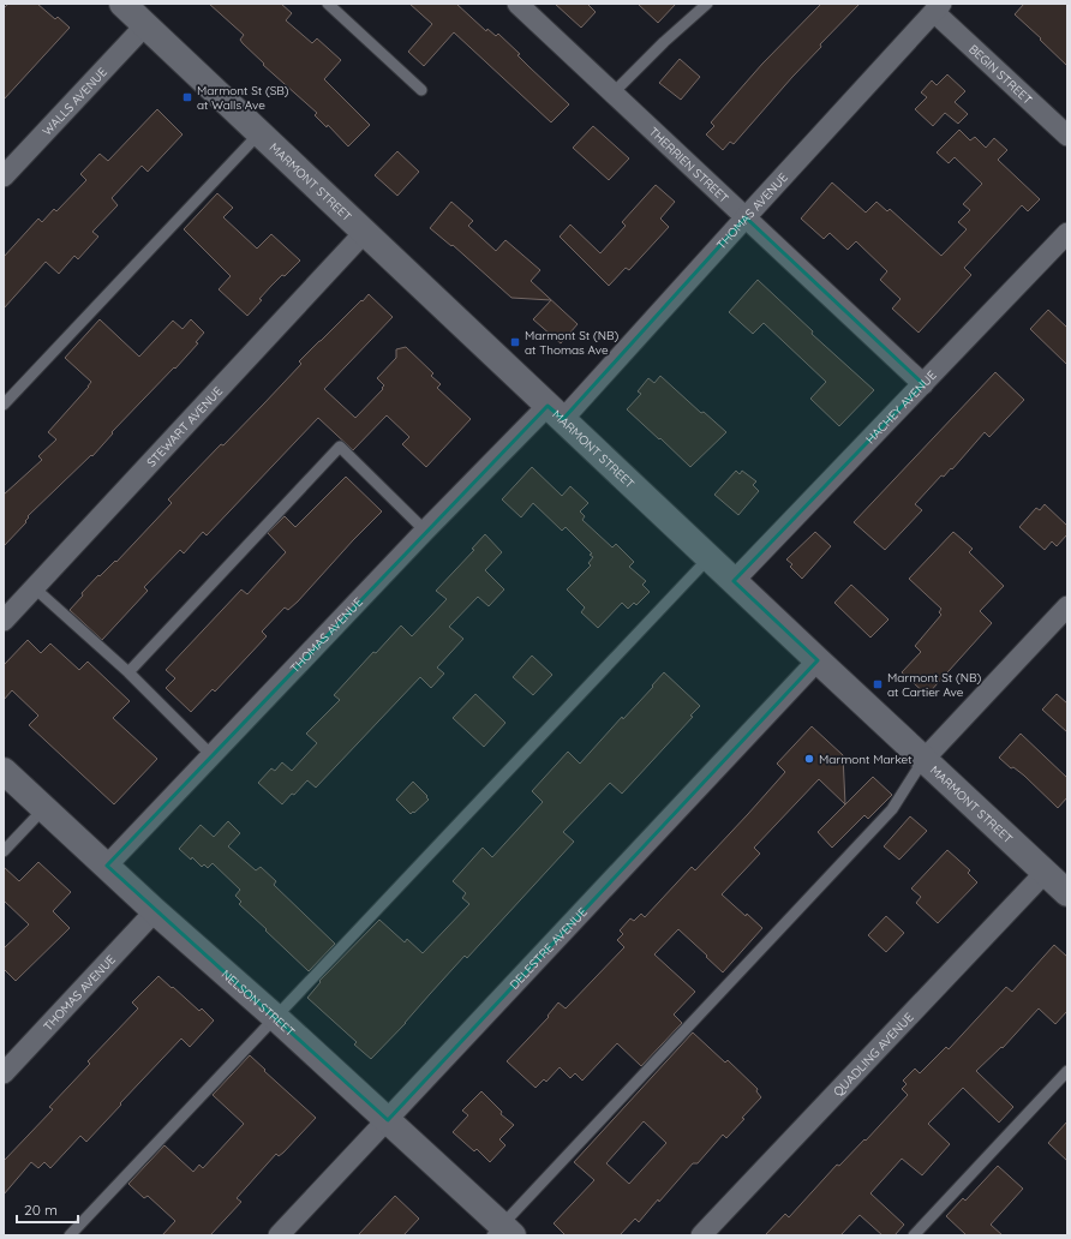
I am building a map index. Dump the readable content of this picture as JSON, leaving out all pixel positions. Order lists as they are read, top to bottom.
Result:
{
  "streets": {
    "main road": ["MARMONT STREET", "NELSON STREET"],
    "street": [
      "BEGIN STREET",
      "WALLS AVENUE",
      "THERRIEN STREET",
      "THOMAS AVENUE",
      "HACHEY AVENUE",
      "STEWART AVENUE",
      "DELESTRE AVENUE",
      "QUADLING AVENUE"
    ]
  },
  "crossings": [
    ["BEGIN STREET", "THOMAS AVENUE"],
    ["WALLS AVENUE", "MARMONT STREET"],
    ["THERRIEN STREET", "THOMAS AVENUE"],
    ["THERRIEN STREET", "HACHEY AVENUE"],
    ["MARMONT STREET", "THOMAS AVENUE"],
    ["MARMONT STREET", "HACHEY AVENUE"],
    ["MARMONT STREET", "STEWART AVENUE"],
    ["MARMONT STREET", "DELESTRE AVENUE"],
    ["MARMONT STREET", "QUADLING AVENUE"],
    ["THOMAS AVENUE", "NELSON STREET"],
    ["DELESTRE AVENUE", "NELSON STREET"]
  ],
  "places": {
    "transit": ["Marmont St (SB) at Walls Ave", "Marmont St (NB) at Thomas Ave", "Marmont St (NB) at Cartier Ave"],
    "other": ["Marmont Market"]
  },
  "scale_bar": "20 m"
}
